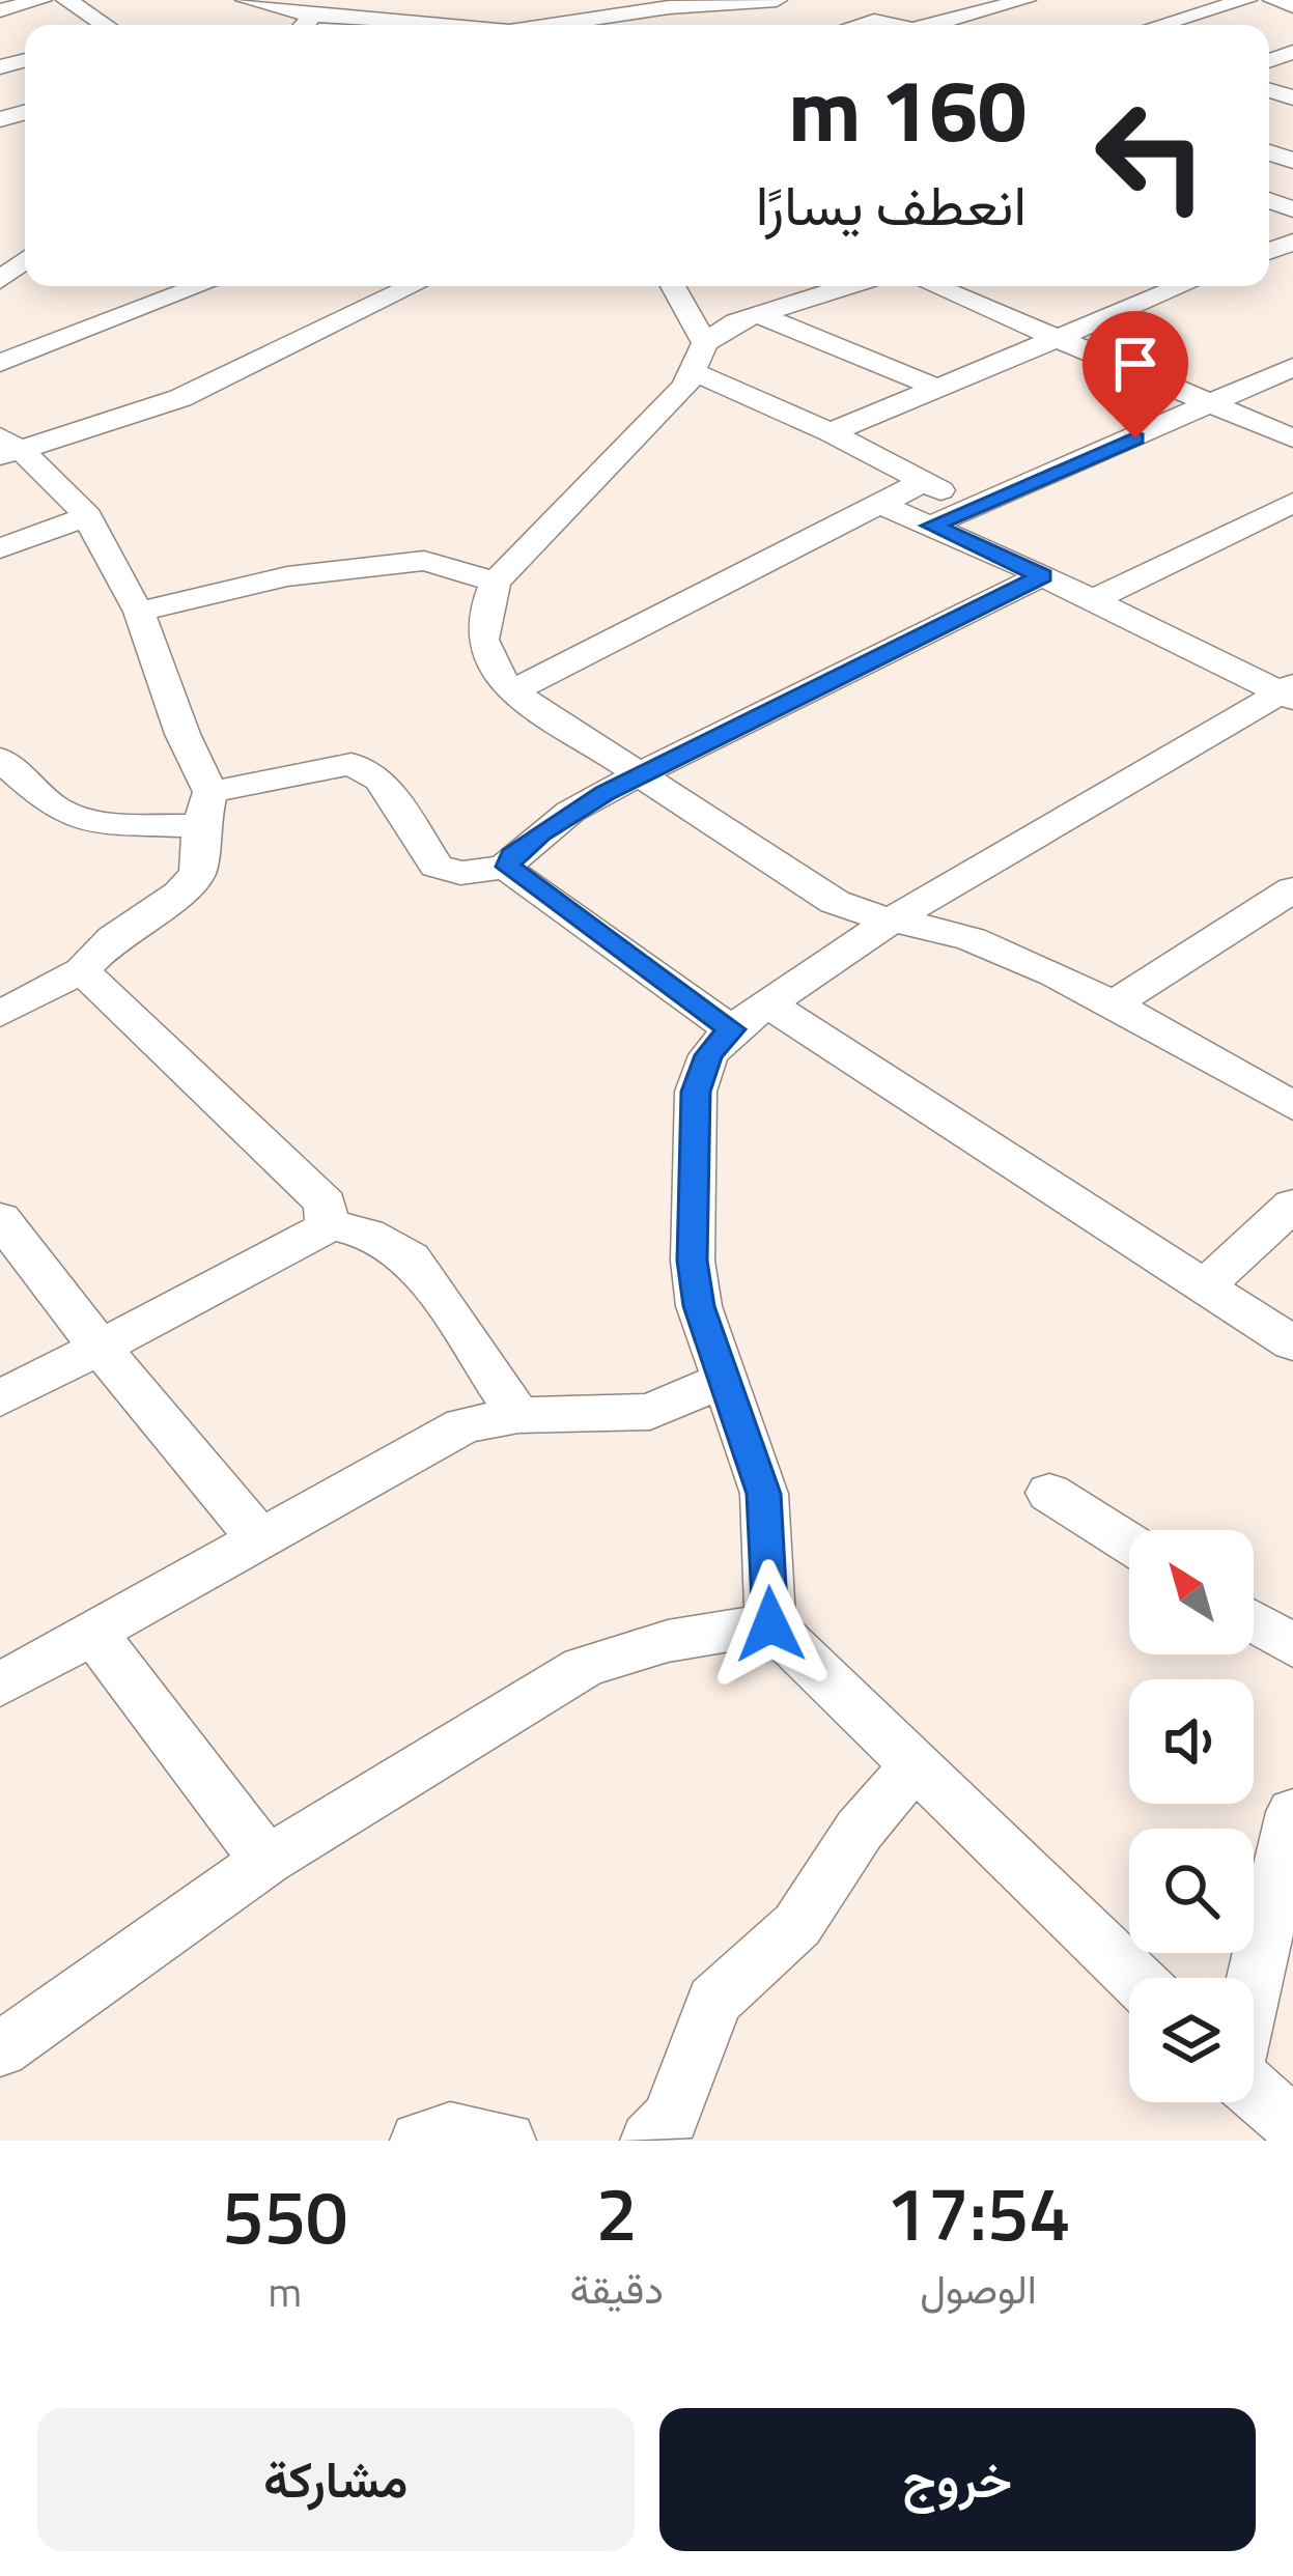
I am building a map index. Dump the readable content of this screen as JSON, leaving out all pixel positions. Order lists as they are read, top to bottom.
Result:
{
  "north": "top left",
  "page": {
    "turn": ["160 m", "انعطف يسارًا"],
    "eta": [
      "17:54",
      "الوصول",
      "2",
      "دقيقة",
      "550",
      "m"
    ],
    "buttons": ["خروج", "مشاركة"]
  }
}
